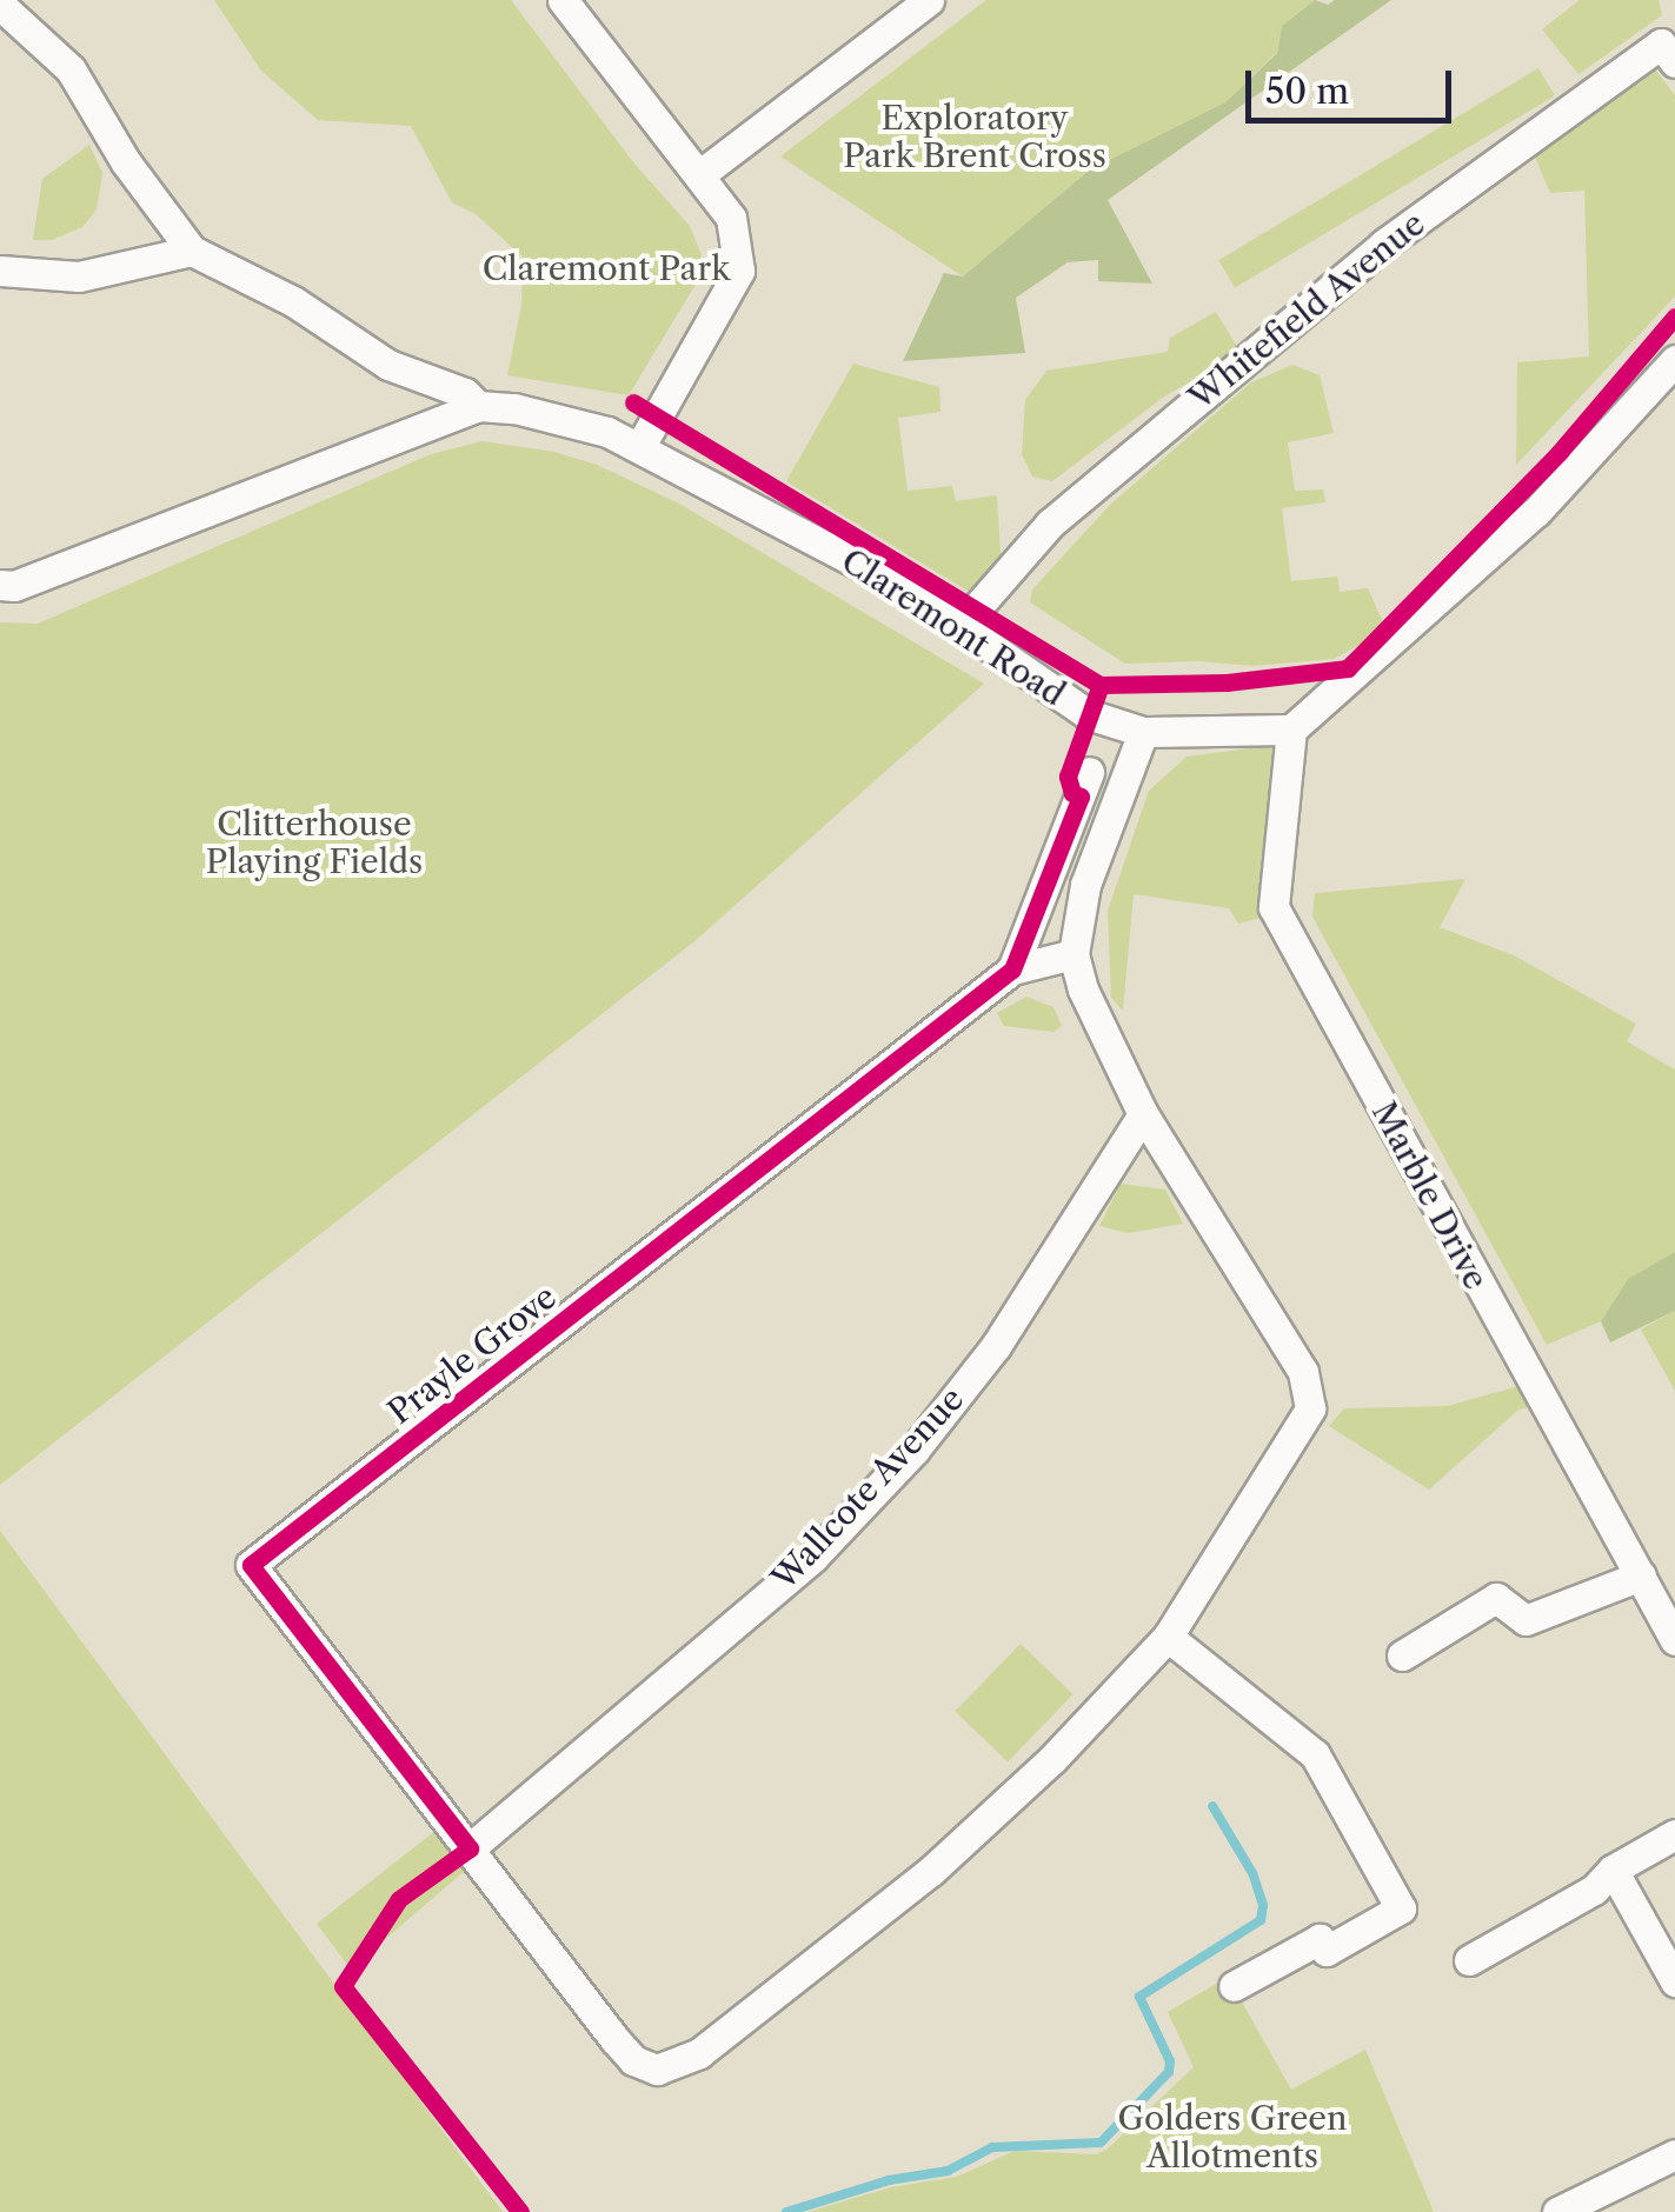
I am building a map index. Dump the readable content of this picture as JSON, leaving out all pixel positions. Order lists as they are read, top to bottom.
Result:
{
  "streets": {
    "street": [
      "Whitefield Avenue",
      "Claremont Road",
      "Marble Drive",
      "Prayle Grove",
      "Wallcote Avenue"
    ]
  },
  "crossings": [
    ["Whitefield Avenue", "Claremont Road"],
    ["Claremont Road", "Marble Drive"],
    ["Claremont Road", "Prayle Grove"],
    ["Prayle Grove", "Wallcote Avenue"]
  ],
  "parks": [
    "Exploratory Park Brent Cross",
    "Claremont Park",
    "Clitterhouse Playing Fields",
    "Golders Green Allotments"
  ],
  "scale_bar": "50 m"
}
